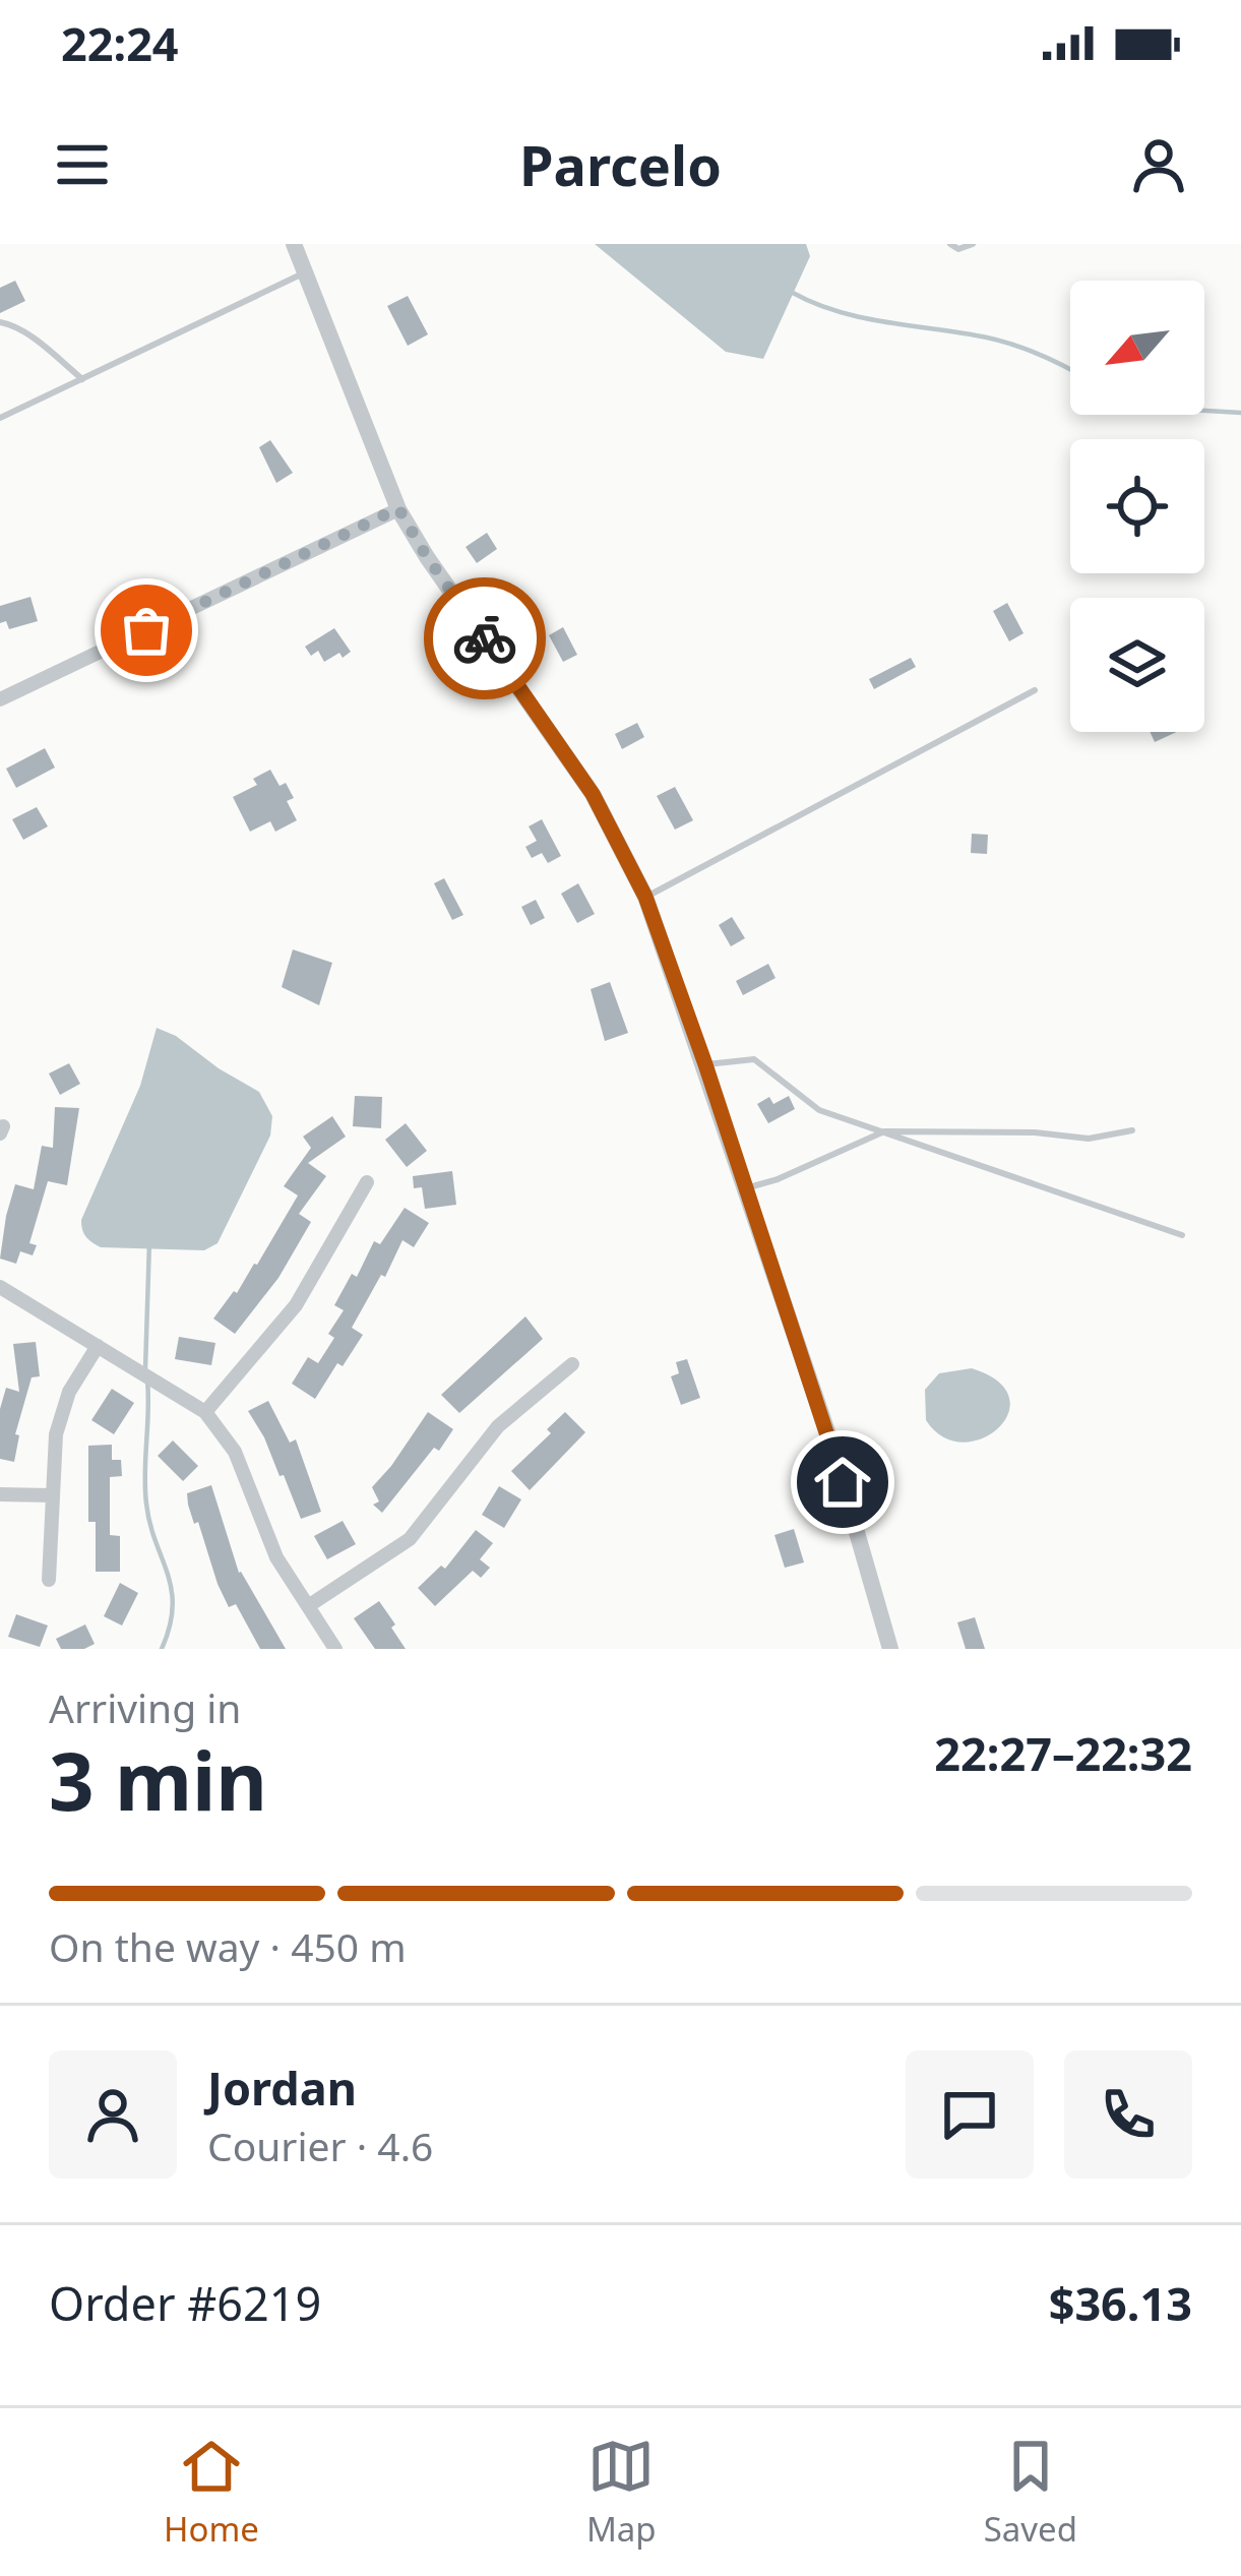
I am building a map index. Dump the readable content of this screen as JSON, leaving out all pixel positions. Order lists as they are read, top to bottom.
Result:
{
  "north": "bottom left",
  "page": {
    "status": "22:24",
    "header": "Parcelo",
    "heading": ["3 min", "Arriving in", "22:27–22:32"],
    "panel": [
      "Jordan",
      "Courier · 4.6",
      "Order #6219",
      "$36.13"
    ],
    "bar": "On the way · 450 m",
    "tabs": ["Home", "Map", "Saved"]
  }
}
